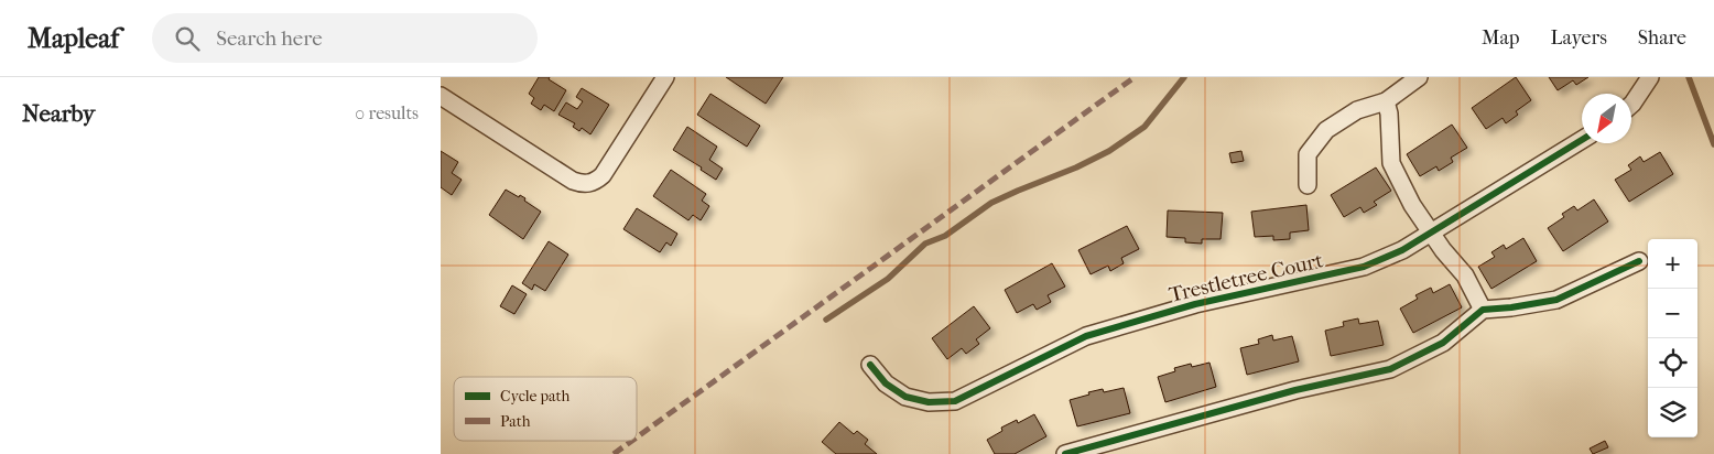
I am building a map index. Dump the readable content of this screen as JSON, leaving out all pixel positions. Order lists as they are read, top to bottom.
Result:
{
  "streets": {
    "street": ["Trestletree Court"]
  },
  "legend": ["Cycle path", "Path"],
  "north": "bottom left",
  "page": {
    "header": "Mapleaf",
    "search": "Search here",
    "nav": ["Map", "Layers", "Share"],
    "heading": ["Nearby", "0 results"],
    "map_buttons": ["+", "−"]
  }
}
